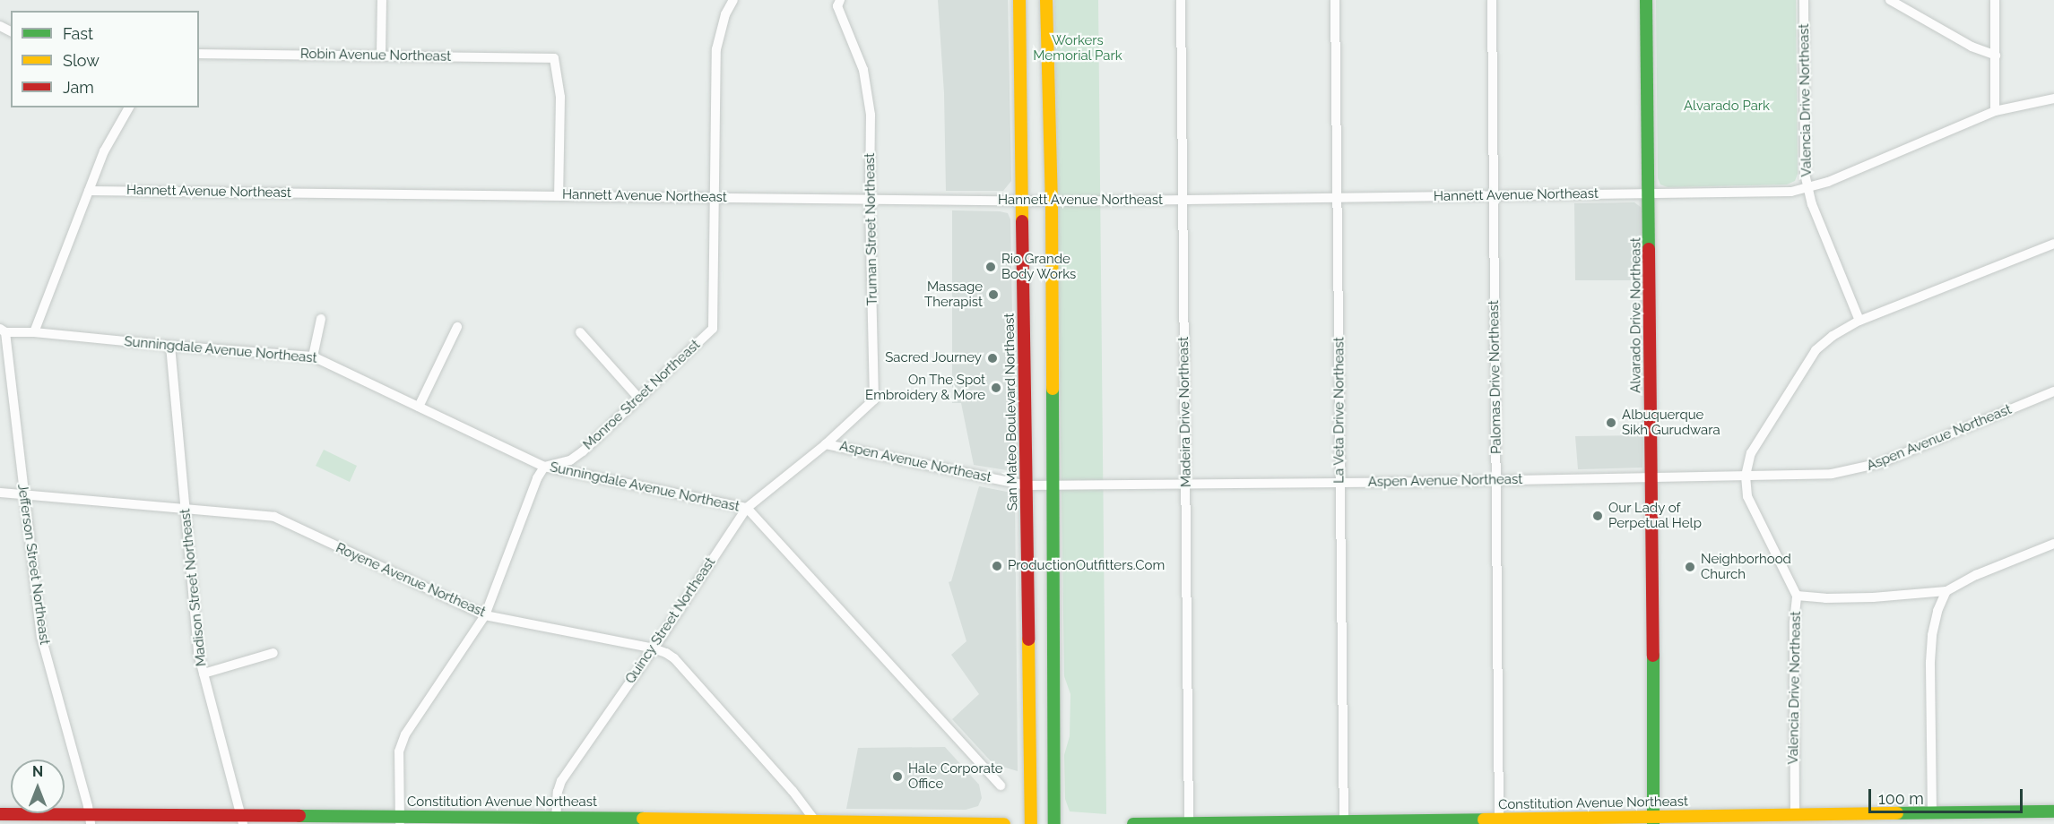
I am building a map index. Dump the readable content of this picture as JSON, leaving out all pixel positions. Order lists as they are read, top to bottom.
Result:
{
  "streets": {
    "street": [
      "Robin Avenue Northeast",
      "Valencia Drive Northeast",
      "Hannett Avenue Northeast",
      "Truman Street Northeast",
      "Alvarado Drive Northeast",
      "Sunningdale Avenue Northeast",
      "Palomas Drive Northeast",
      "Monroe Street Northeast",
      "La Veta Drive Northeast",
      "San Mateo Boulevard Northeast",
      "Madeira Drive Northeast",
      "Aspen Avenue Northeast",
      "Jefferson Street Northeast",
      "Royene Avenue Northeast",
      "Madison Street Northeast",
      "Quincy Street Northeast",
      "Constitution Avenue Northeast"
    ]
  },
  "crossings": [
    ["Robin Avenue Northeast", "Hannett Avenue Northeast"],
    ["Valencia Drive Northeast", "Hannett Avenue Northeast"],
    ["Valencia Drive Northeast", "Aspen Avenue Northeast"],
    ["Valencia Drive Northeast", "Constitution Avenue Northeast"],
    ["Hannett Avenue Northeast", "Truman Street Northeast"],
    ["Hannett Avenue Northeast", "Alvarado Drive Northeast"],
    ["Hannett Avenue Northeast", "Palomas Drive Northeast"],
    ["Hannett Avenue Northeast", "Monroe Street Northeast"],
    ["Hannett Avenue Northeast", "La Veta Drive Northeast"],
    ["Hannett Avenue Northeast", "San Mateo Boulevard Northeast"],
    ["Hannett Avenue Northeast", "Madeira Drive Northeast"],
    ["Truman Street Northeast", "Aspen Avenue Northeast"],
    ["Truman Street Northeast", "Quincy Street Northeast"],
    ["Alvarado Drive Northeast", "Aspen Avenue Northeast"],
    ["Alvarado Drive Northeast", "Constitution Avenue Northeast"],
    ["Sunningdale Avenue Northeast", "Monroe Street Northeast"],
    ["Sunningdale Avenue Northeast", "Jefferson Street Northeast"],
    ["Sunningdale Avenue Northeast", "Madison Street Northeast"],
    ["Sunningdale Avenue Northeast", "Quincy Street Northeast"],
    ["Palomas Drive Northeast", "Aspen Avenue Northeast"],
    ["Palomas Drive Northeast", "Constitution Avenue Northeast"],
    ["La Veta Drive Northeast", "Aspen Avenue Northeast"],
    ["La Veta Drive Northeast", "Constitution Avenue Northeast"],
    ["San Mateo Boulevard Northeast", "Aspen Avenue Northeast"],
    ["Madeira Drive Northeast", "Aspen Avenue Northeast"],
    ["Madeira Drive Northeast", "Constitution Avenue Northeast"],
    ["Aspen Avenue Northeast", "Quincy Street Northeast"],
    ["Jefferson Street Northeast", "Royene Avenue Northeast"],
    ["Jefferson Street Northeast", "Constitution Avenue Northeast"],
    ["Royene Avenue Northeast", "Madison Street Northeast"],
    ["Royene Avenue Northeast", "Quincy Street Northeast"],
    ["Royene Avenue Northeast", "Constitution Avenue Northeast"],
    ["Madison Street Northeast", "Constitution Avenue Northeast"],
    ["Quincy Street Northeast", "Constitution Avenue Northeast"]
  ],
  "parks": ["Workers Memorial Park", "Alvarado Park"],
  "places": [
    "Rio Grande Body Works",
    "Massage Therapist",
    "Sacred Journey",
    "On The Spot Embroidery & More",
    "Albuquerque Sikh Gurudwara",
    "Our Lady of Perpetual Help",
    "ProductionOutfitters.Com",
    "Neighborhood Church",
    "Hale Corporate Office"
  ],
  "legend": ["Fast", "Slow", "Jam"],
  "scale_bar": "100 m",
  "north": "top"
}
